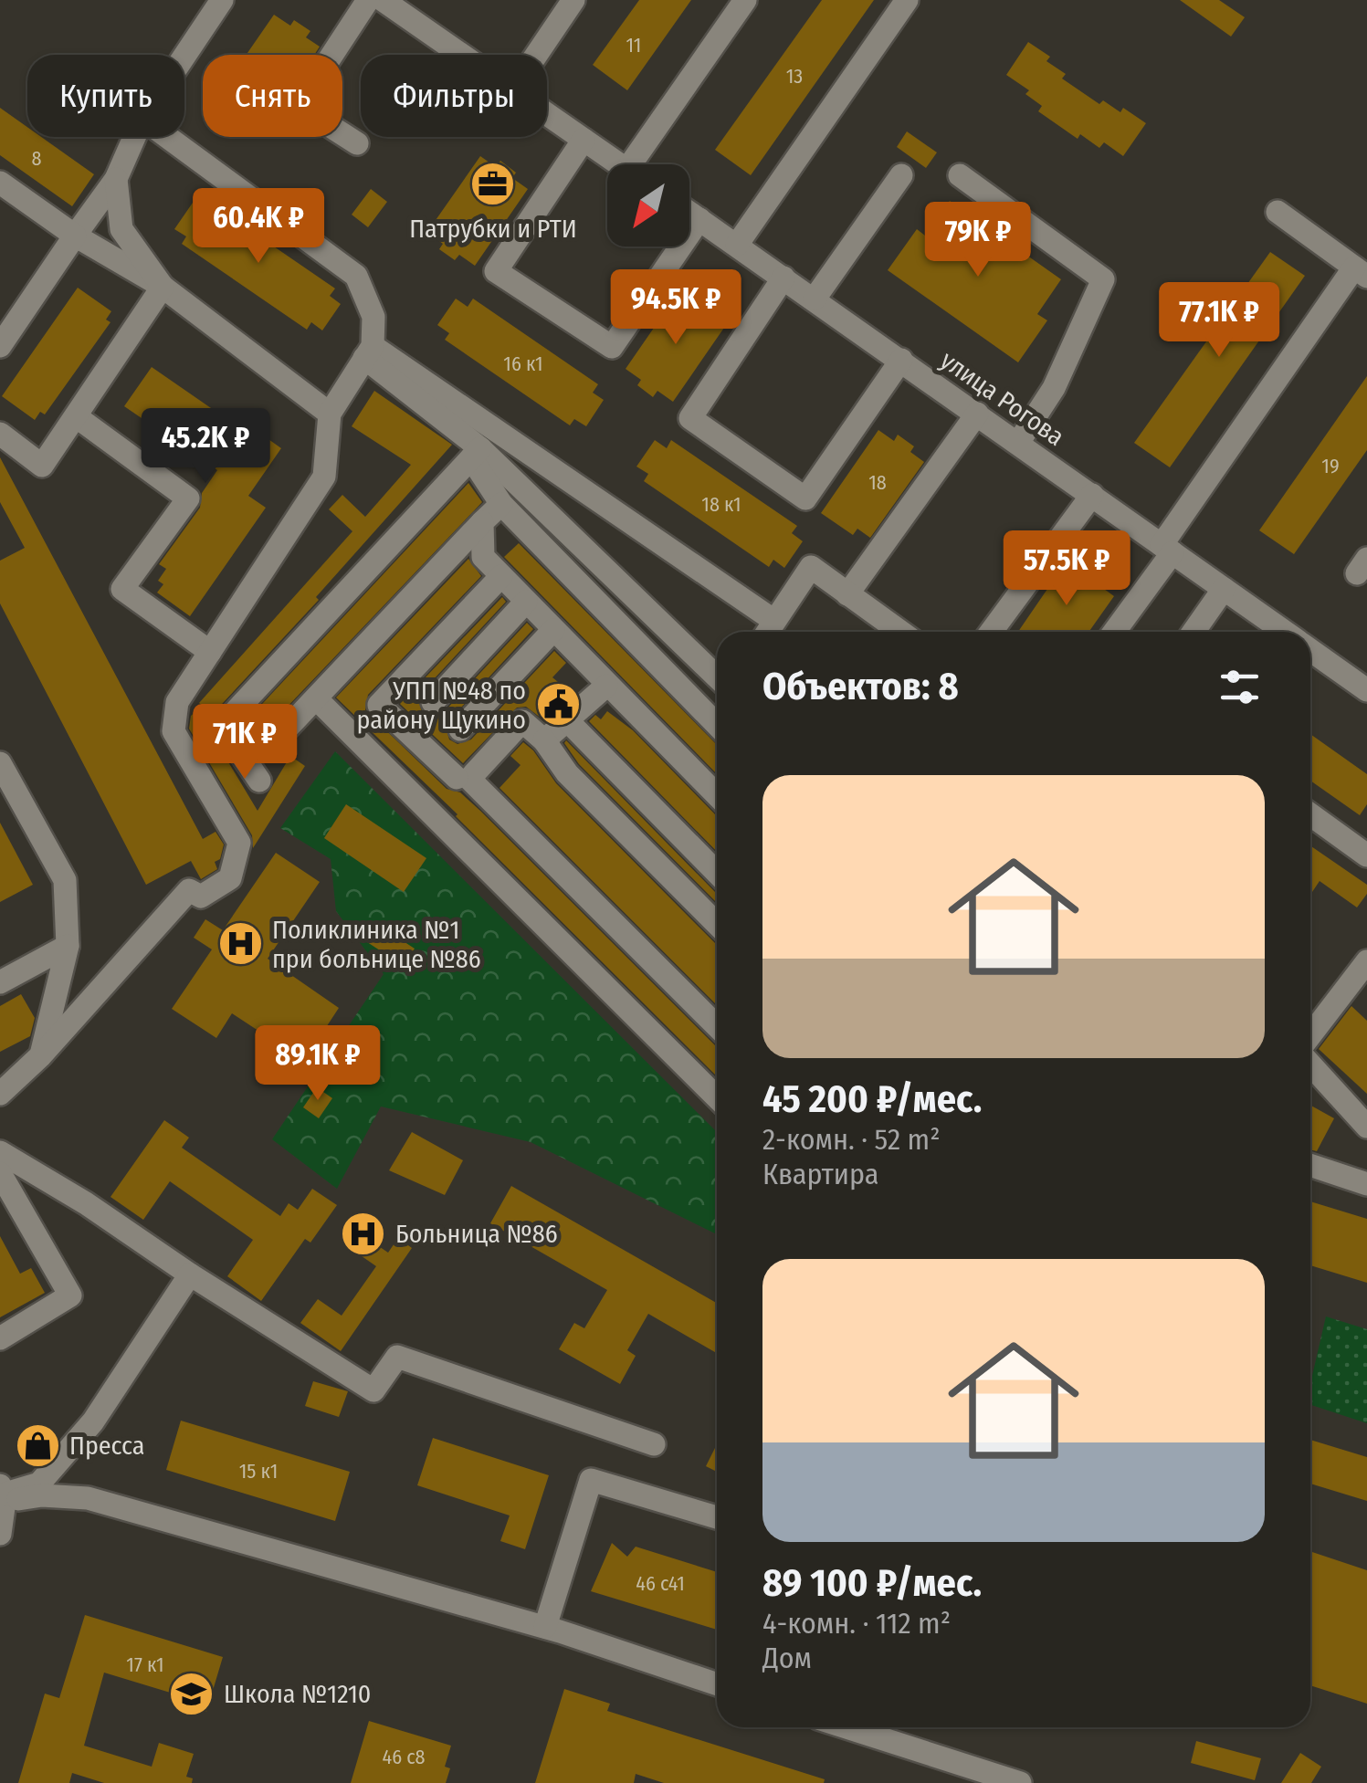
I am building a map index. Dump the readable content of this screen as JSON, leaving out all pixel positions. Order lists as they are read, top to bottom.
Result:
{
  "streets": {
    "street": ["улица Рогова"]
  },
  "places": {
    "office": ["Патрубки и РТИ"],
    "public building": ["УПП №48 по району Щукино"],
    "hospital": ["Поликлиника №1 при больнице №86", "Больница №86"],
    "shop": ["Пресса"],
    "school or university": ["Школа №1210"]
  },
  "house_numbers": [
    "11",
    "13",
    "8",
    "16 к1",
    "19",
    "18",
    "18 к1",
    "15 к1",
    "46 с41",
    "17 к1",
    "46 с8"
  ],
  "north": "bottom left",
  "page": {
    "chip": ["Купить", "Снять", "Фильтры"],
    "price": [
      "60.4K ₽",
      "79K ₽",
      "94.5K ₽",
      "77.1K ₽",
      "45.2K ₽",
      "57.5K ₽",
      "71K ₽",
      "89.1K ₽"
    ],
    "heading": "Объектов: 8",
    "list": [
      {
        "name": "45 200 ₽/мес.",
        "note": "2-комн. · 52 m² · Квартира"
      },
      {
        "name": "89 100 ₽/мес.",
        "note": "4-комн. · 112 m² · Дом"
      }
    ]
  }
}
